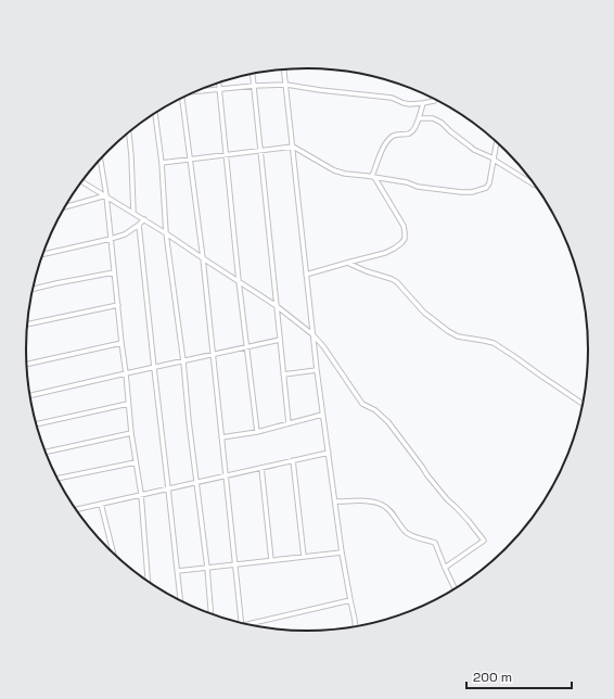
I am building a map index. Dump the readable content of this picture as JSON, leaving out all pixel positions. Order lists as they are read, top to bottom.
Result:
{
  "scale_bar": "200 m"
}
